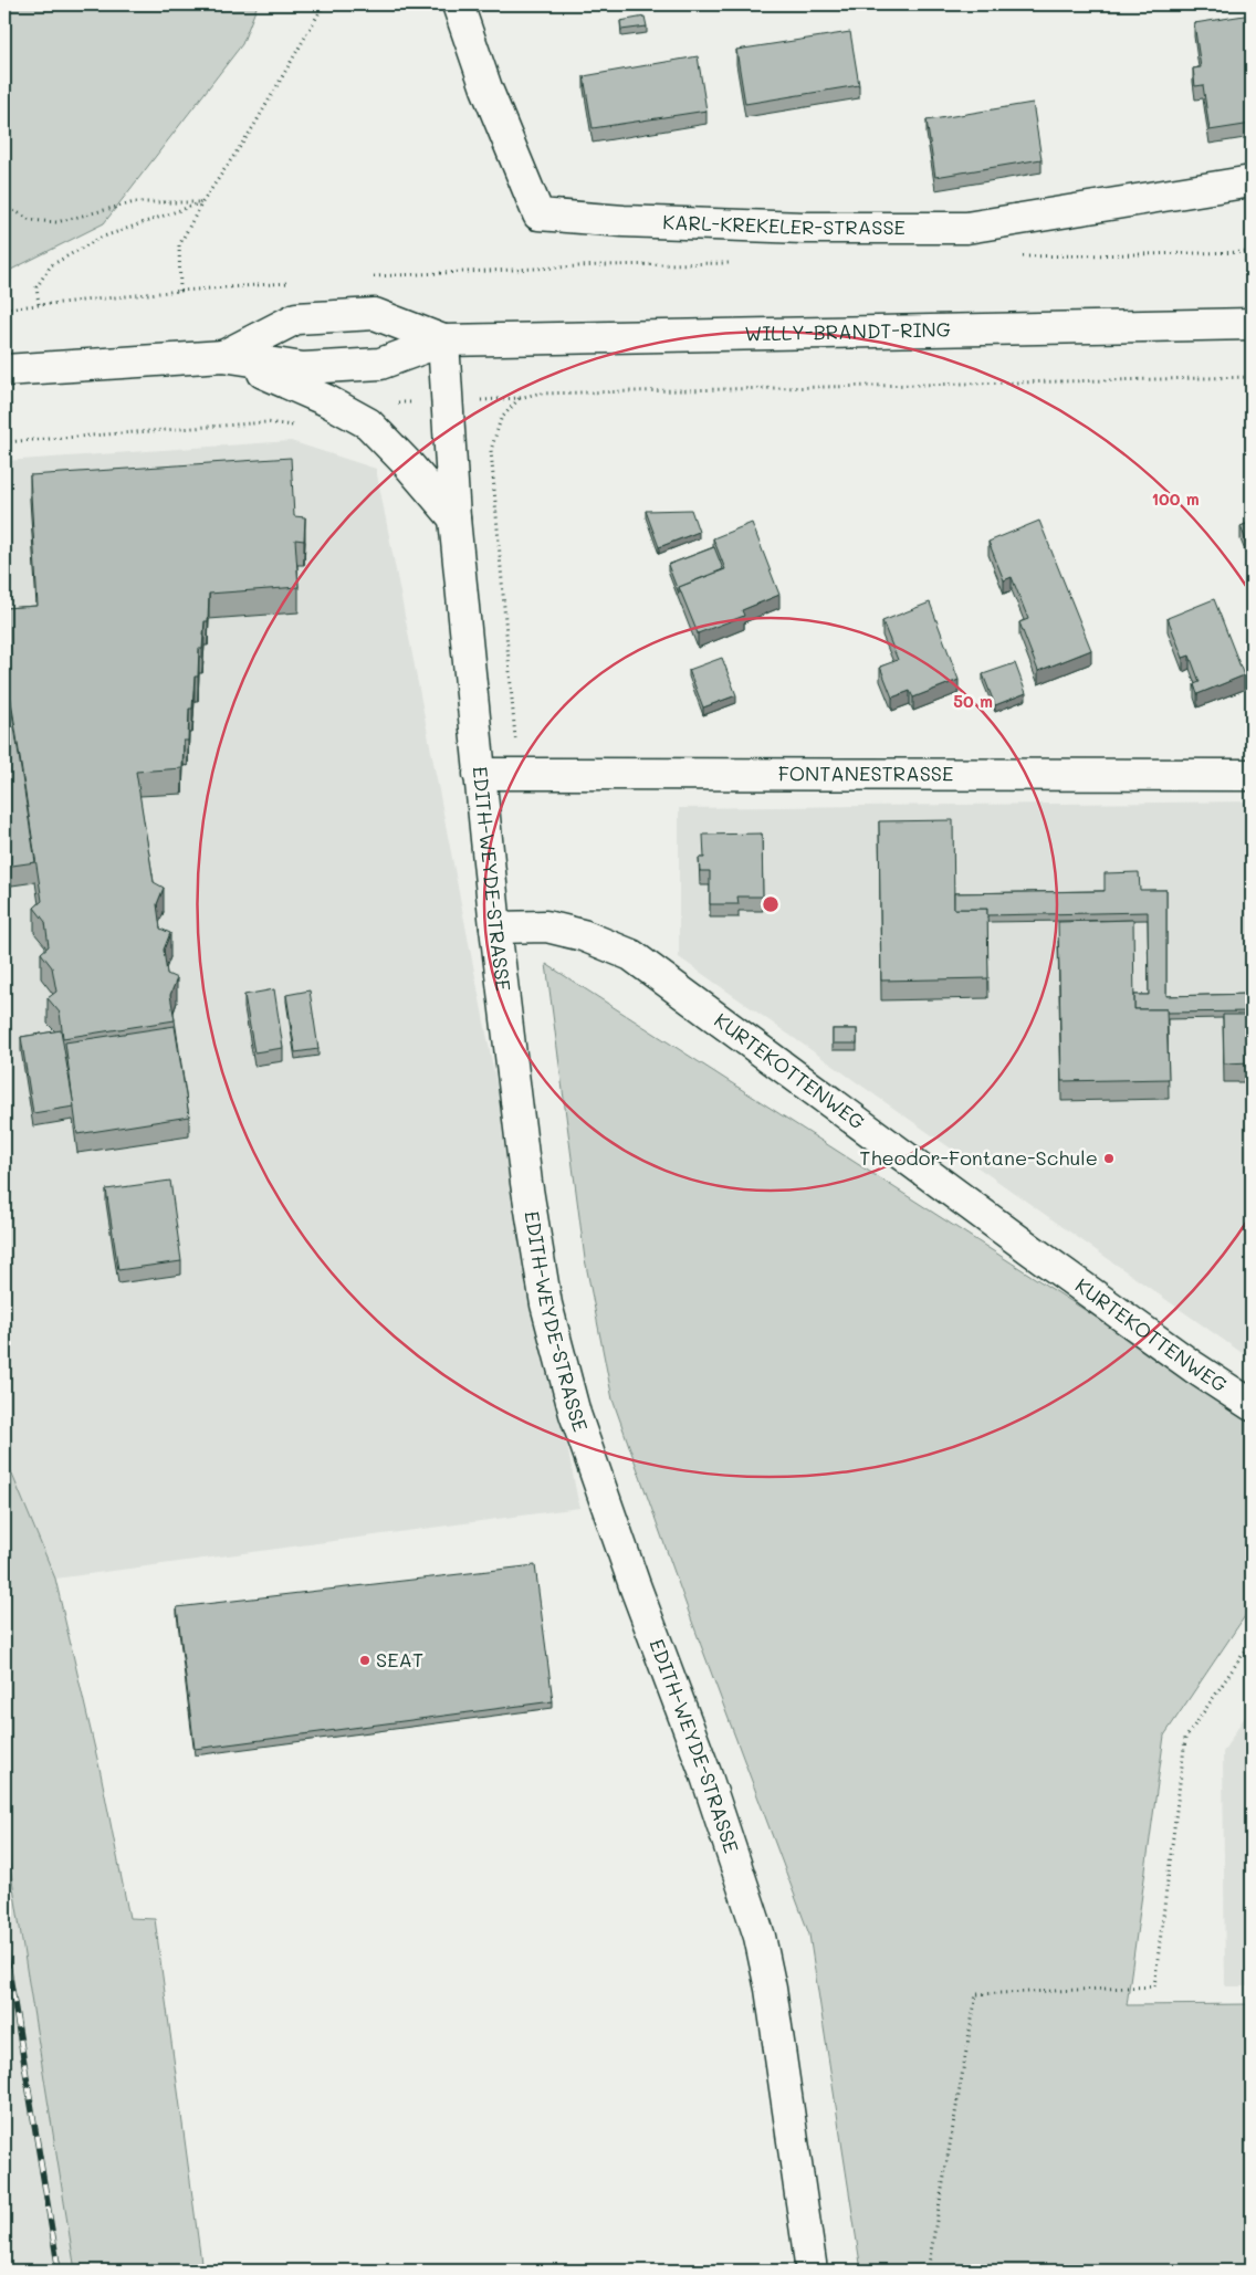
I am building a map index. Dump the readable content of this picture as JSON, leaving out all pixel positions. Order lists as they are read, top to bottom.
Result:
{
  "streets": {
    "street": [
      "KARL-KREKELER-STRASSE",
      "WILLY-BRANDT-RING",
      "FONTANESTRASSE",
      "EDITH-WEYDE-STRASSE",
      "KURTEKOTTENWEG"
    ]
  },
  "crossings": [
    ["WILLY-BRANDT-RING", "EDITH-WEYDE-STRASSE"],
    ["FONTANESTRASSE", "EDITH-WEYDE-STRASSE"],
    ["EDITH-WEYDE-STRASSE", "KURTEKOTTENWEG"]
  ],
  "places": ["Theodor-Fontane-Schule", "SEAT"],
  "rings": ["100 m", "50 m"]
}
